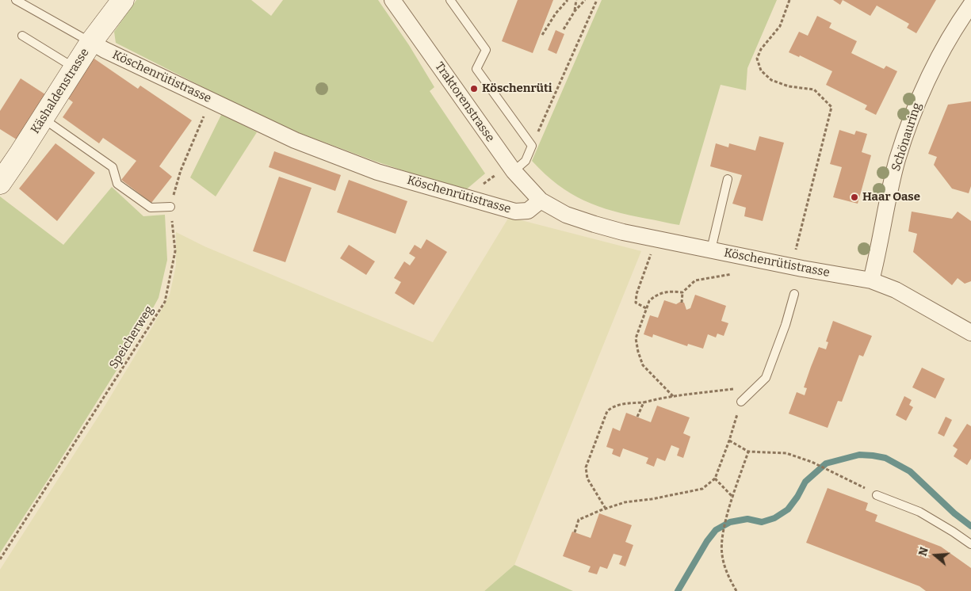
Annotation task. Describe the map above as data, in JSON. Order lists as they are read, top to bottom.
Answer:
{
  "streets": {
    "street": [
      "Köschenrütistrasse",
      "Käshaldenstrasse",
      "Traktorenstrasse",
      "Schönauring"
    ],
    "path": ["Speicherweg"]
  },
  "crossings": [
    ["Köschenrütistrasse", "Käshaldenstrasse"],
    ["Köschenrütistrasse", "Traktorenstrasse"],
    ["Köschenrütistrasse", "Schönauring"],
    ["Köschenrütistrasse", "Speicherweg"]
  ],
  "places": ["Köschenrüti", "Haar Oase"],
  "north": "left"
}
